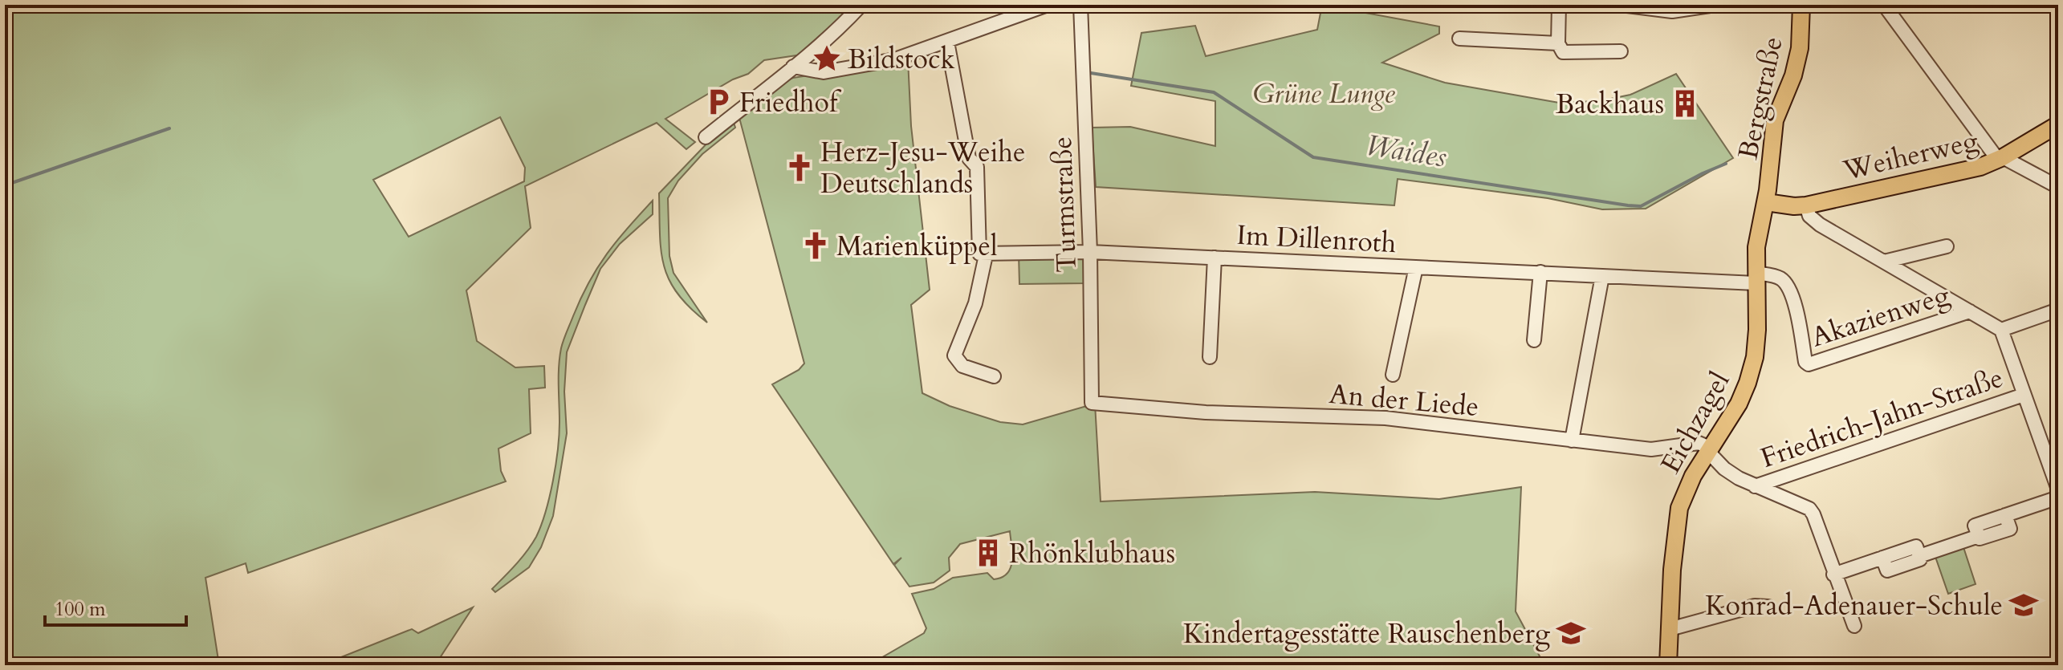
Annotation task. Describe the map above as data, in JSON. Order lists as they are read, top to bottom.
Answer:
{
  "streets": {
    "main road": ["Bergstraße", "Weiherweg", "Eichzagel"],
    "street": [
      "Turmstraße",
      "Im Dillenroth",
      "Akazienweg",
      "An der Liede",
      "Friedrich-Jahn-Straße"
    ]
  },
  "crossings": [
    ["Bergstraße", "Weiherweg"],
    ["Bergstraße", "Eichzagel"],
    ["Weiherweg", "Eichzagel"],
    ["Turmstraße", "Im Dillenroth"],
    ["Turmstraße", "An der Liede"],
    ["Im Dillenroth", "Akazienweg"],
    ["Im Dillenroth", "Eichzagel"],
    ["Akazienweg", "Eichzagel"],
    ["An der Liede", "Friedrich-Jahn-Straße"],
    ["An der Liede", "Eichzagel"],
    ["Friedrich-Jahn-Straße", "Eichzagel"]
  ],
  "water": ["Waides"],
  "parks": ["Grüne Lunge"],
  "places": {
    "place": ["Bildstock"],
    "parking": ["Friedhof"],
    "building": ["Backhaus", "Rhönklubhaus"],
    "church": ["Herz-Jesu-Weihe Deutschlands", "Marienküppel"],
    "school or university": ["Konrad-Adenauer-Schule", "Kindertagesstätte Rauschenberg"]
  },
  "scale_bar": "100 m"
}
